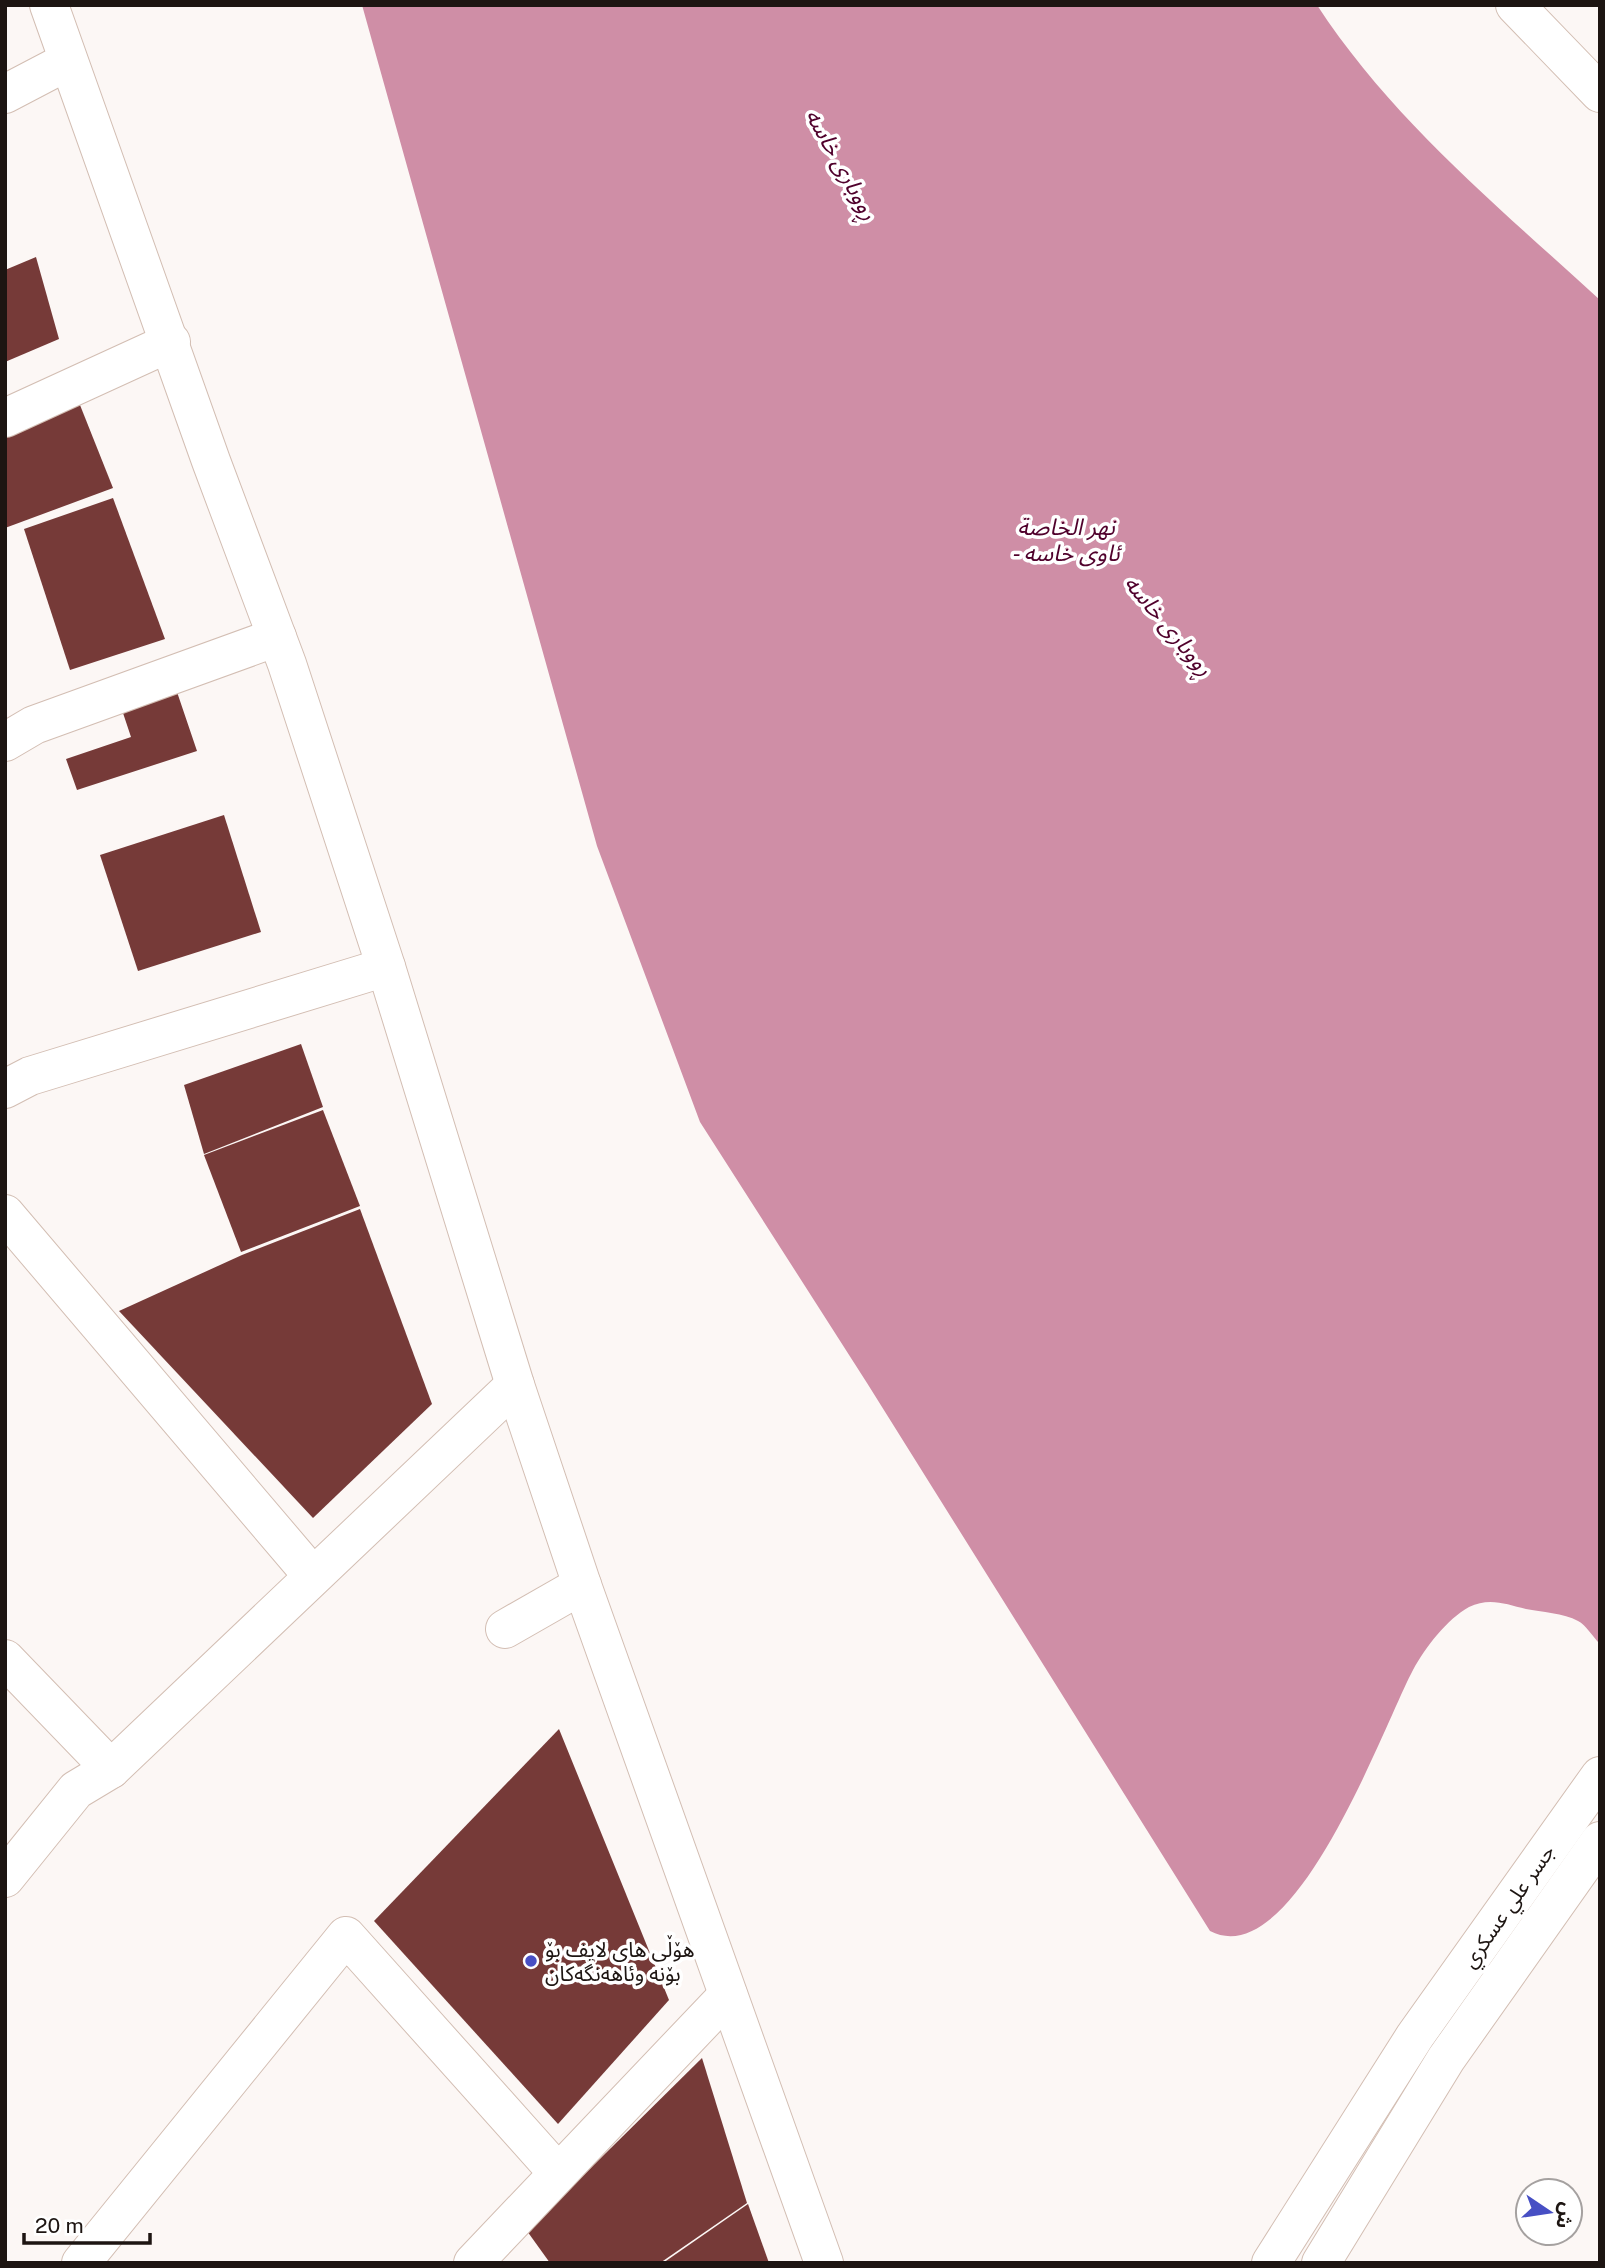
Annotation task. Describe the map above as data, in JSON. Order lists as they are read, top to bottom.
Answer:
{
  "streets": {
    "street": ["جسر علي عسكري"]
  },
  "water": ["ڕووباری خاسە", "نهر الخاصة - ئاوی خاسە"],
  "places": ["هۆڵی های لایف بۆ بۆنە وئاهەنگەکان"],
  "scale_bar": "20 m",
  "north": "right"
}
